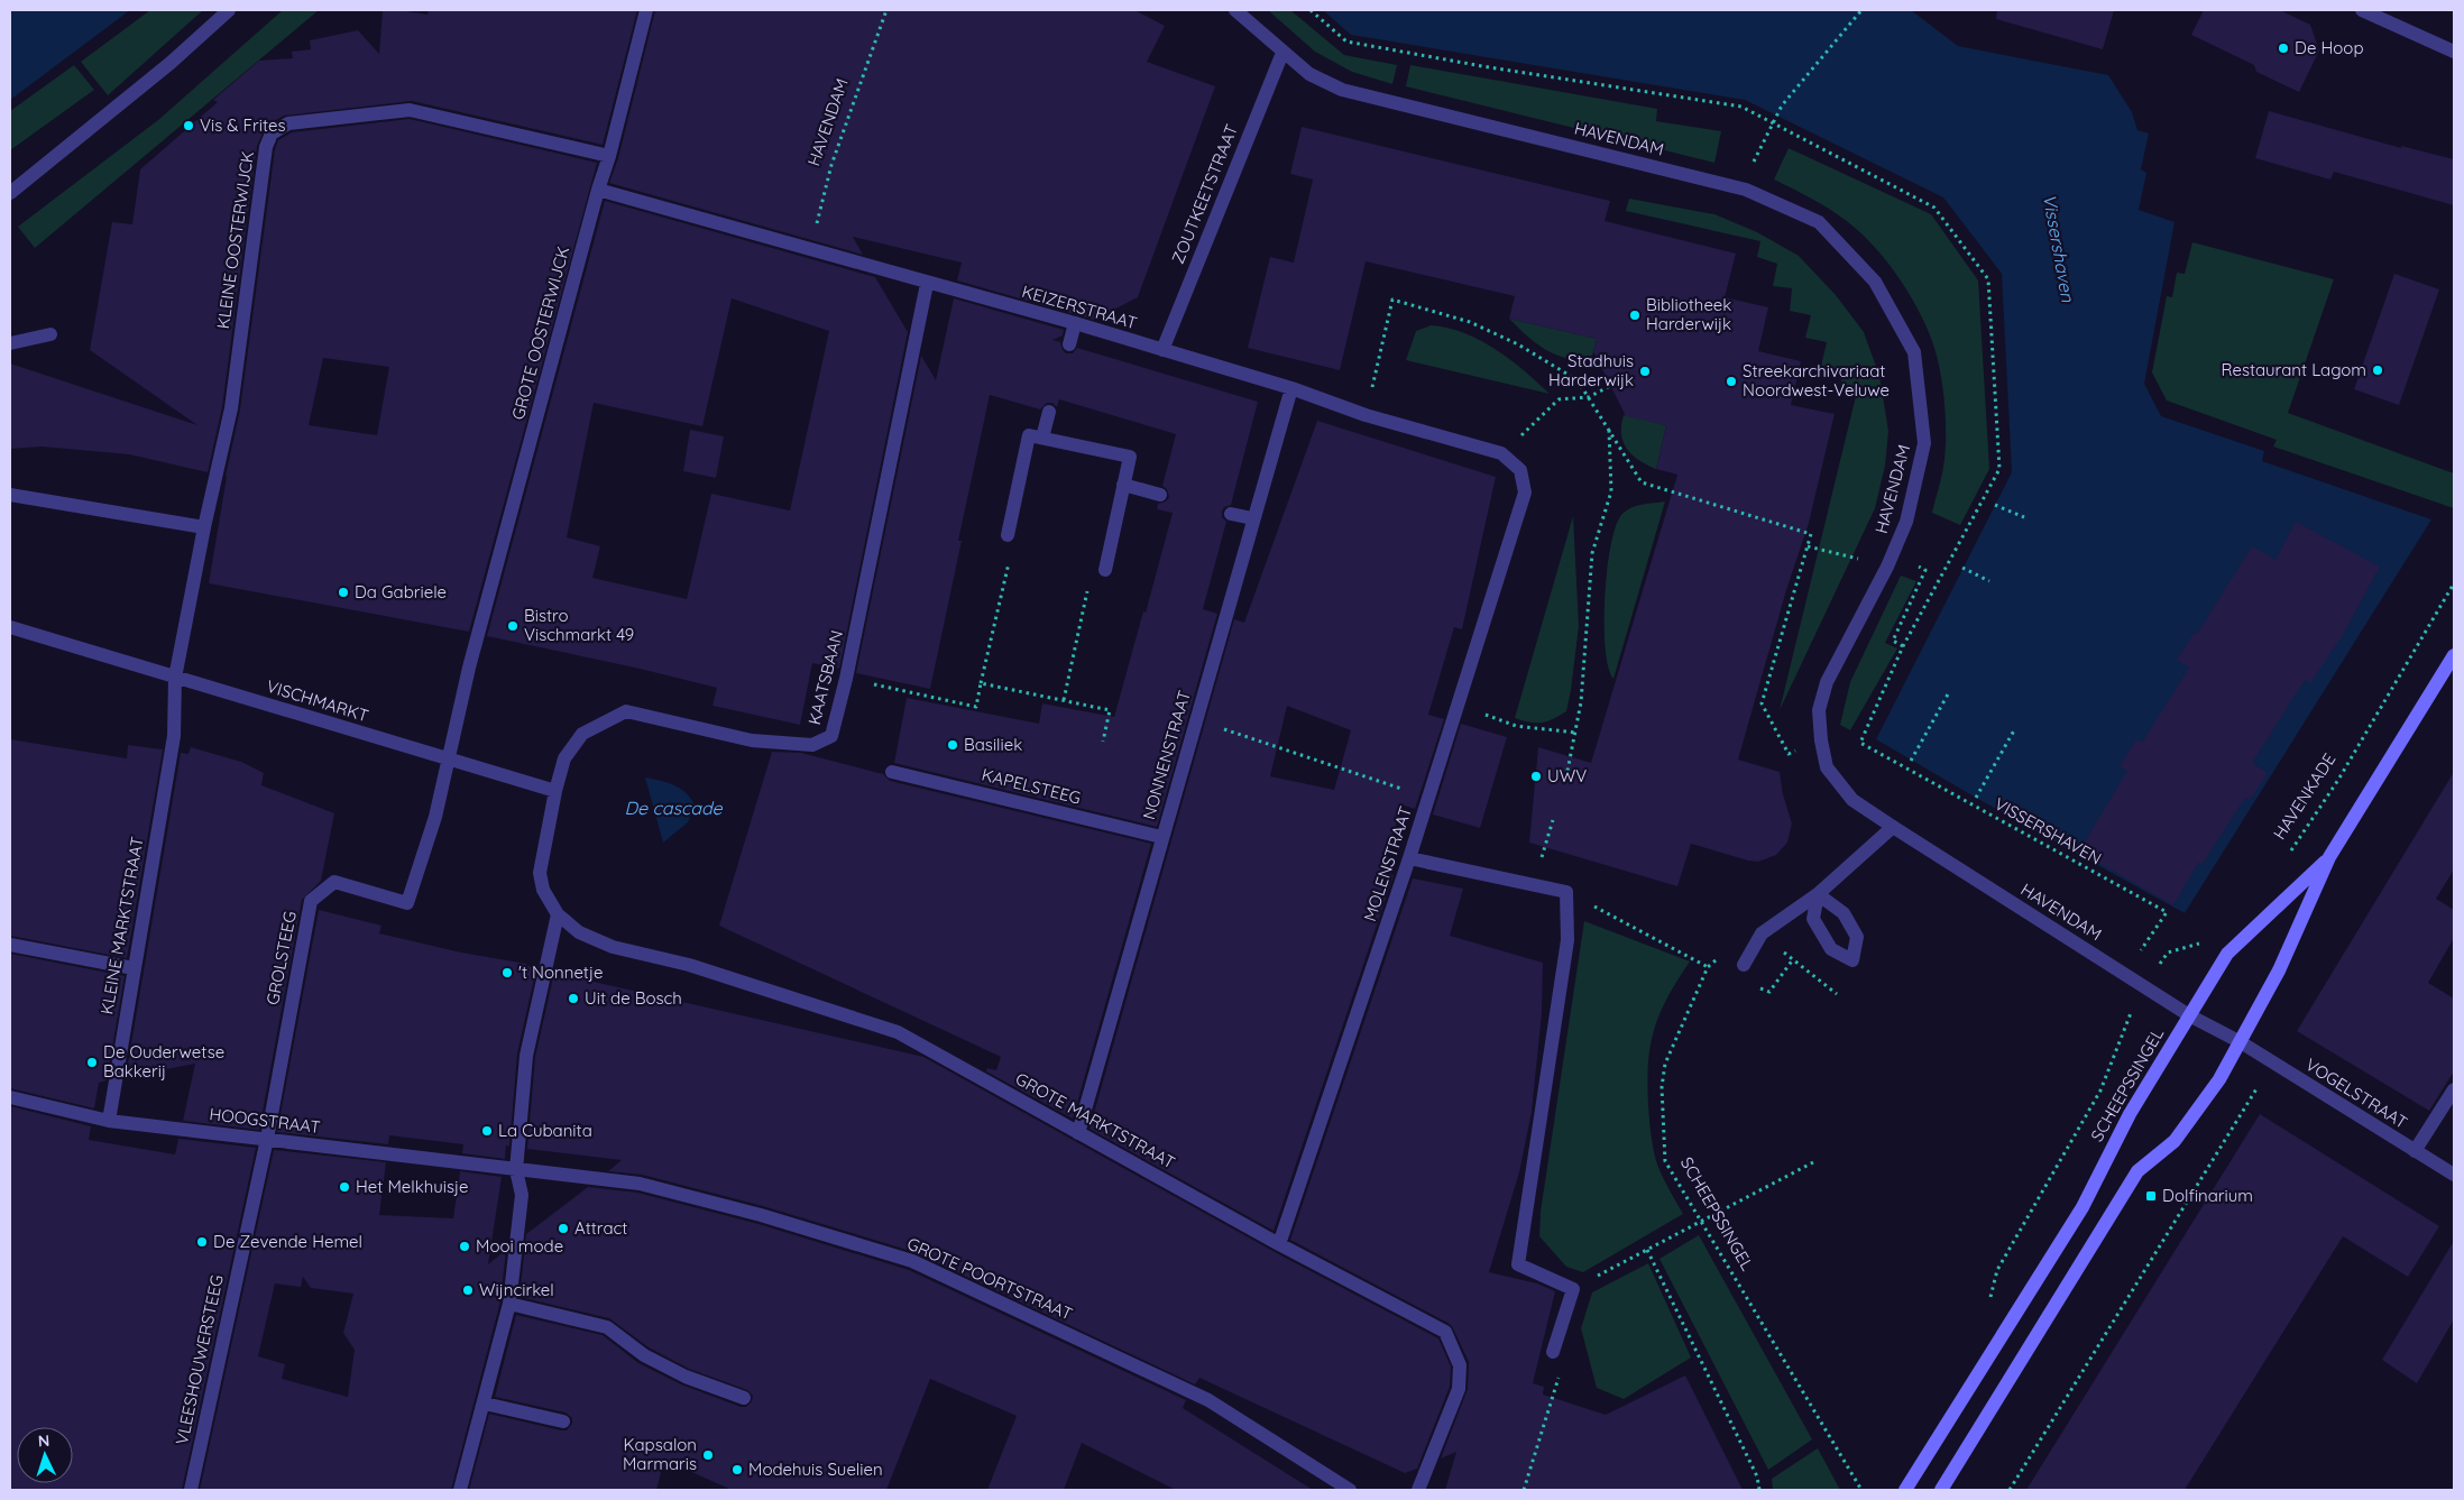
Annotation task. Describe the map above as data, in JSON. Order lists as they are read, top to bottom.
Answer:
{
  "streets": {
    "street": [
      "HAVENDAM",
      "ZOUTKEETSTRAAT",
      "KLEINE OOSTERWIJCK",
      "KEIZERSTRAAT",
      "GROTE OOSTERWIJCK",
      "KAATSBAAN",
      "VISCHMARKT",
      "NONNENSTRAAT",
      "KAPELSTEEG",
      "MOLENSTRAAT",
      "KLEINE MARKTSTRAAT",
      "GROLSTEEG",
      "SCHEEPSSINGEL",
      "VOGELSTRAAT",
      "HOOGSTRAAT",
      "GROTE MARKTSTRAAT",
      "GROTE POORTSTRAAT",
      "VLEESHOUWERSTEEG"
    ],
    "path": ["HAVENKADE", "VISSERSHAVEN"]
  },
  "crossings": [
    ["HAVENDAM", "ZOUTKEETSTRAAT"],
    ["HAVENDAM", "KEIZERSTRAAT"],
    ["HAVENDAM", "VISSERSHAVEN"],
    ["HAVENDAM", "SCHEEPSSINGEL"],
    ["HAVENDAM", "VOGELSTRAAT"],
    ["ZOUTKEETSTRAAT", "KEIZERSTRAAT"],
    ["KLEINE OOSTERWIJCK", "GROTE OOSTERWIJCK"],
    ["KEIZERSTRAAT", "GROTE OOSTERWIJCK"],
    ["KEIZERSTRAAT", "KAATSBAAN"],
    ["KEIZERSTRAAT", "NONNENSTRAAT"],
    ["KEIZERSTRAAT", "MOLENSTRAAT"],
    ["GROTE OOSTERWIJCK", "VISCHMARKT"],
    ["GROTE OOSTERWIJCK", "GROLSTEEG"],
    ["KAATSBAAN", "VISCHMARKT"],
    ["KAATSBAAN", "GROTE MARKTSTRAAT"],
    ["VISCHMARKT", "KLEINE MARKTSTRAAT"],
    ["VISCHMARKT", "GROLSTEEG"],
    ["NONNENSTRAAT", "KAPELSTEEG"],
    ["NONNENSTRAAT", "GROTE MARKTSTRAAT"],
    ["MOLENSTRAAT", "GROTE MARKTSTRAAT"],
    ["KLEINE MARKTSTRAAT", "HOOGSTRAAT"],
    ["GROLSTEEG", "HOOGSTRAAT"],
    ["GROLSTEEG", "VLEESHOUWERSTEEG"],
    ["HOOGSTRAAT", "GROTE POORTSTRAAT"],
    ["HOOGSTRAAT", "VLEESHOUWERSTEEG"]
  ],
  "water": ["Vissershaven", "De cascade"],
  "places": {
    "other": [
      "De Hoop",
      "Vis & Frites",
      "Bibliotheek Harderwijk",
      "Restaurant Lagom",
      "Stadhuis Harderwijk",
      "Streekarchivariaat Noordwest-Veluwe",
      "Da Gabriele",
      "Bistro Vischmarkt 49",
      "Basiliek",
      "UWV",
      "'t Nonnetje",
      "Uit de Bosch",
      "De Ouderwetse Bakkerij",
      "La Cubanita",
      "Het Melkhuisje",
      "Attract",
      "De Zevende Hemel",
      "Mooi mode",
      "Wijncirkel",
      "Kapsalon Marmaris",
      "Modehuis Suelien"
    ],
    "transit": ["Dolfinarium"]
  },
  "north": "top"
}
